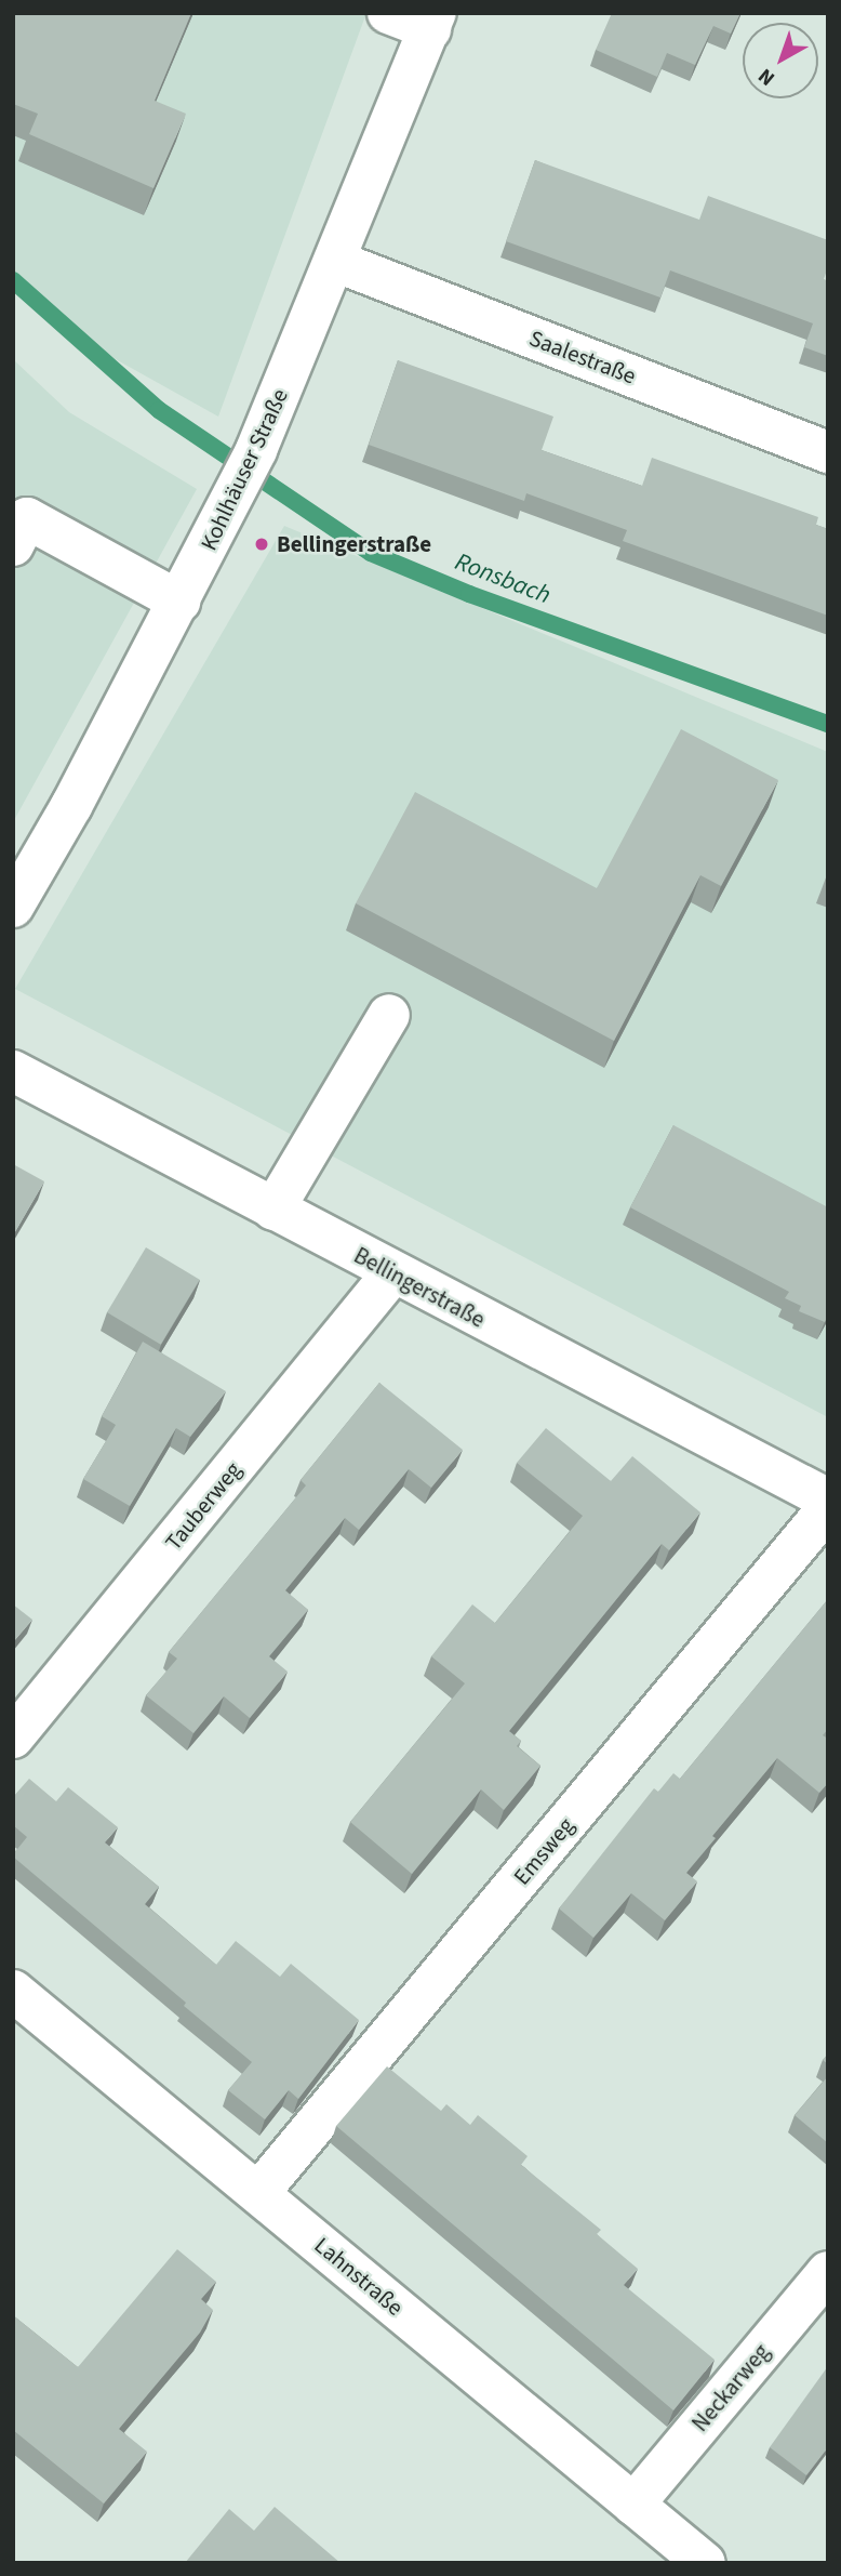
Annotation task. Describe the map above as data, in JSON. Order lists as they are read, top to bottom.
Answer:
{
  "streets": {
    "street": [
      "Saalestraße",
      "Kohlhäuser Straße",
      "Bellingerstraße",
      "Tauberweg",
      "Emsweg",
      "Lahnstraße",
      "Neckarweg"
    ]
  },
  "crossings": [
    ["Saalestraße", "Kohlhäuser Straße"],
    ["Bellingerstraße", "Tauberweg"],
    ["Emsweg", "Lahnstraße"],
    ["Lahnstraße", "Neckarweg"]
  ],
  "water": ["Ronsbach"],
  "places": ["Bellingerstraße"],
  "north": "bottom left"
}
